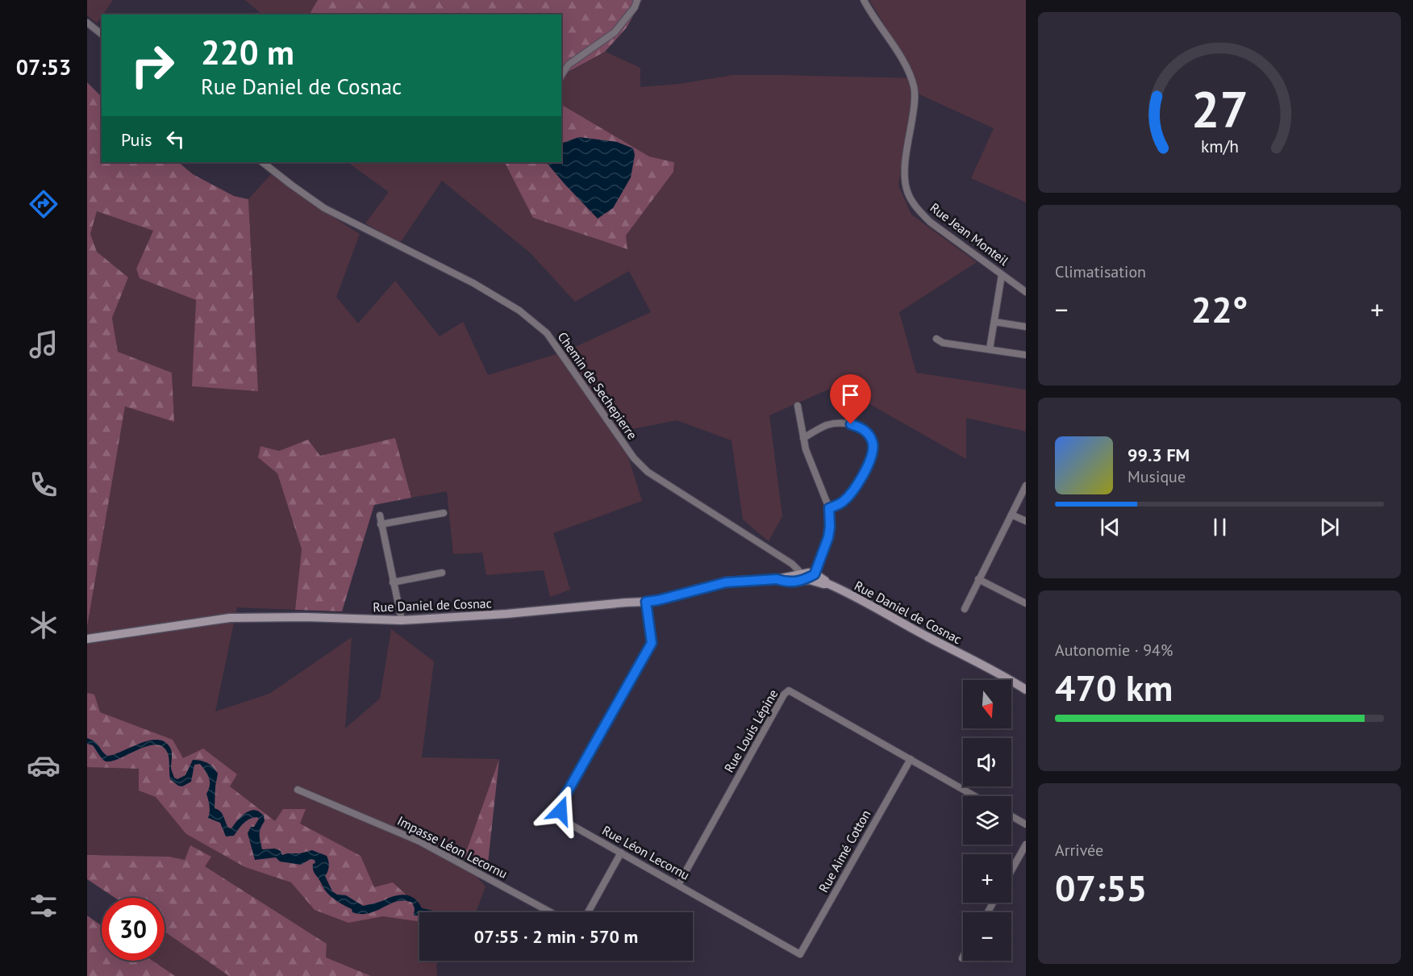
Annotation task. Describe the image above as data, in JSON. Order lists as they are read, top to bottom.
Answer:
{
  "streets": {
    "street": [
      "Rue Jean Monteil",
      "Chemin de Sechepierre",
      "Rue Daniel de Cosnac",
      "Rue Louis Lépine",
      "Impasse Léon Lecornu",
      "Rue Aimé Cotton",
      "Rue Léon Lecornu"
    ]
  },
  "crossings": [
    ["Chemin de Sechepierre", "Rue Daniel de Cosnac"],
    ["Rue Daniel de Cosnac", "Rue Léon Lecornu"],
    ["Rue Louis Lépine", "Rue Aimé Cotton"],
    ["Rue Louis Lépine", "Rue Léon Lecornu"],
    ["Rue Aimé Cotton", "Rue Léon Lecornu"]
  ],
  "north": "bottom",
  "page": {
    "tabs": "07:53",
    "turn": ["220 m", "Rue Daniel de Cosnac"],
    "then": "Puis",
    "tile": [
      "Climatisation",
      ["Autonomie · 94%", "470 km"],
      ["Arrivée", "07:55"]
    ],
    "heat": ["−", "22°", "+"],
    "song": ["99.3 FM", "Musique"],
    "map_buttons": ["+", "−"],
    "limit": "30",
    "trip": "07:55 · 2 min · 570 m",
    "gauge": ["27", "km/h"]
  }
}
